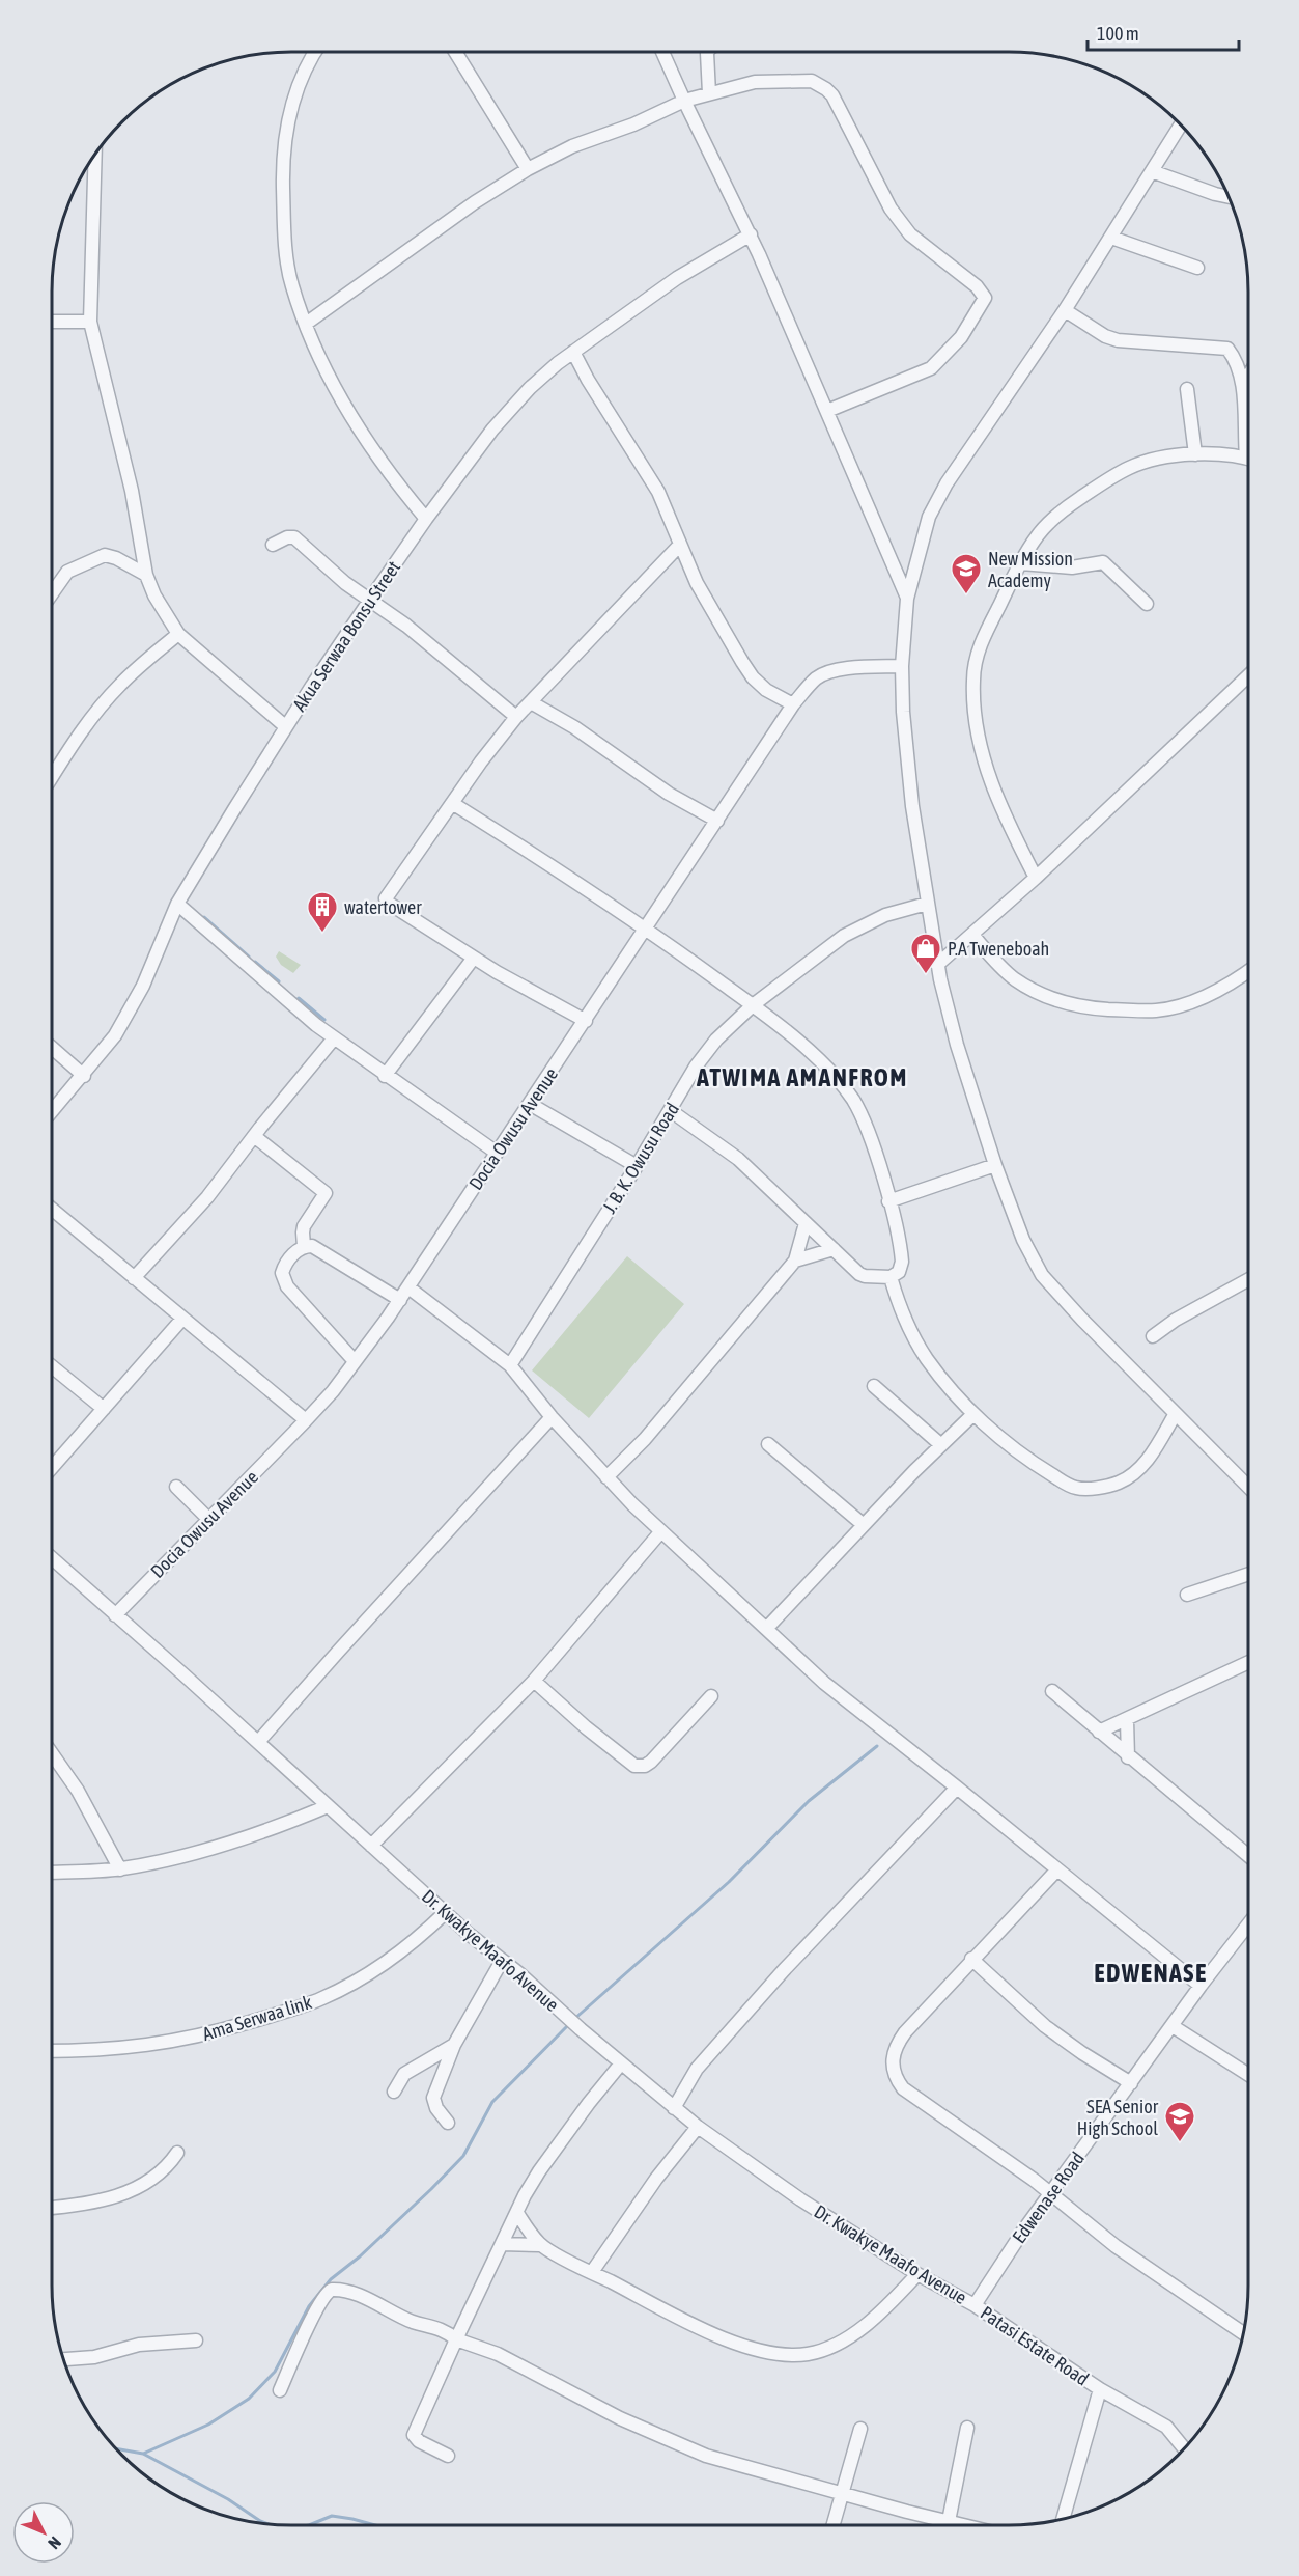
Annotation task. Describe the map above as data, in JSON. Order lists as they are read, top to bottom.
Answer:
{
  "streets": {
    "street": [
      "Akua Serwaa Bonsu Street",
      "Docia Owusu Avenue",
      "J. B. K. Owusu Road",
      "Dr. Kwakye Maafo Avenue",
      "Ama Serwaa link",
      "Edwenase Road",
      "Patasi Estate Road"
    ]
  },
  "crossings": [
    ["Docia Owusu Avenue", "Dr. Kwakye Maafo Avenue"],
    ["Dr. Kwakye Maafo Avenue", "Ama Serwaa link"],
    ["Dr. Kwakye Maafo Avenue", "Edwenase Road"],
    ["Dr. Kwakye Maafo Avenue", "Patasi Estate Road"],
    ["Edwenase Road", "Patasi Estate Road"]
  ],
  "districts": ["ATWIMA AMANFROM", "EDWENASE"],
  "places": {
    "school or university": ["New Mission Academy", "SEA Senior High School"],
    "building": ["watertower"],
    "shop": ["P.A Tweneboah"]
  },
  "scale_bar": "100 m",
  "north": "bottom right"
}
